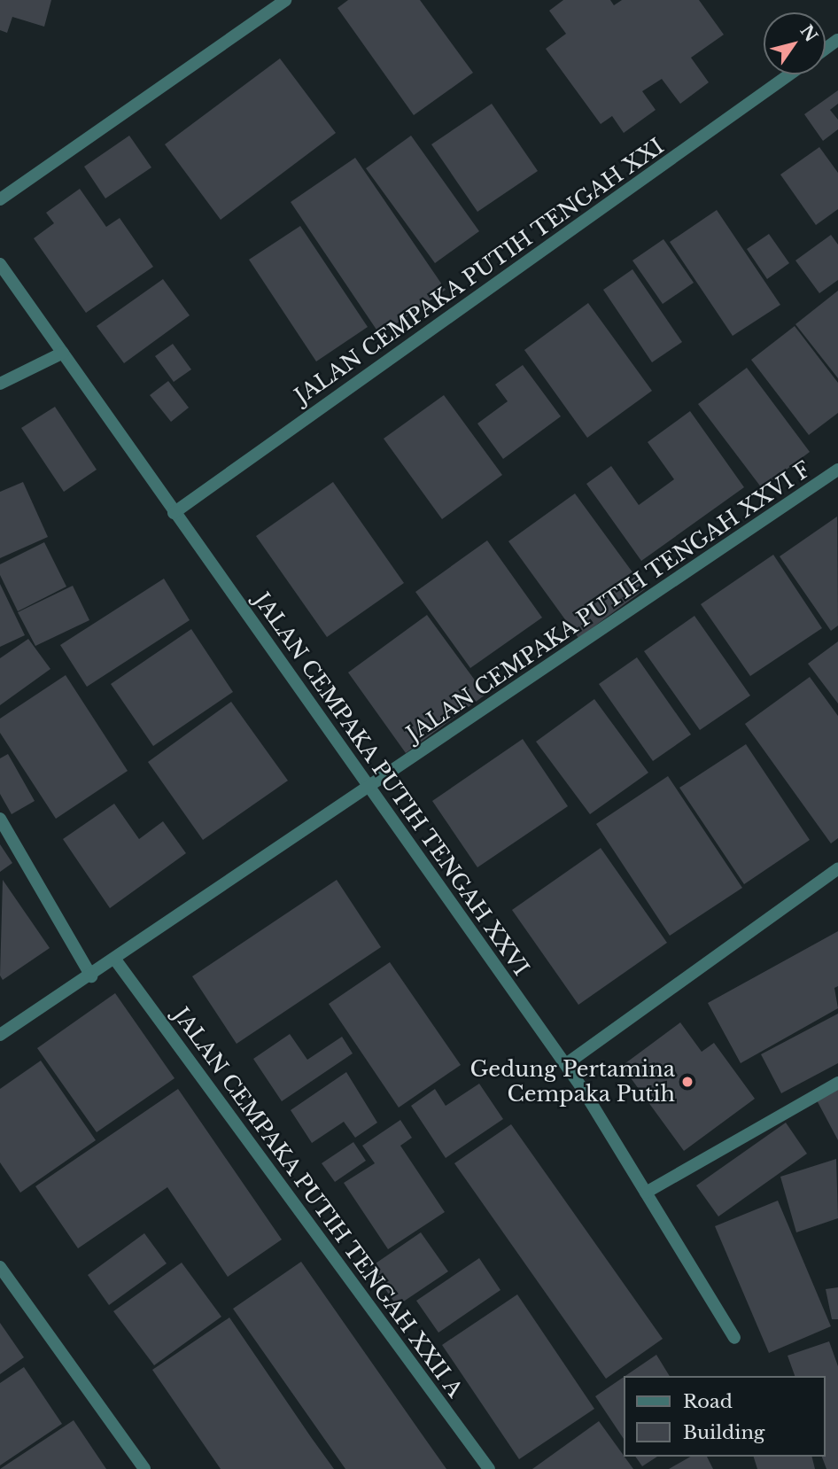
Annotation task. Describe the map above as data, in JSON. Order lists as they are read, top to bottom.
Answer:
{
  "streets": {
    "street": [
      "JALAN CEMPAKA PUTIH TENGAH XXI",
      "JALAN CEMPAKA PUTIH TENGAH XXVI F",
      "JALAN CEMPAKA PUTIH TENGAH XXVI",
      "JALAN CEMPAKA PUTIH TENGAH XXII A"
    ]
  },
  "crossings": [
    ["JALAN CEMPAKA PUTIH TENGAH XXI", "JALAN CEMPAKA PUTIH TENGAH XXVI"],
    ["JALAN CEMPAKA PUTIH TENGAH XXVI F", "JALAN CEMPAKA PUTIH TENGAH XXVI"],
    ["JALAN CEMPAKA PUTIH TENGAH XXVI F", "JALAN CEMPAKA PUTIH TENGAH XXII A"]
  ],
  "places": ["Gedung Pertamina Cempaka Putih"],
  "legend": ["Road", "Building"],
  "north": "top right"
}
